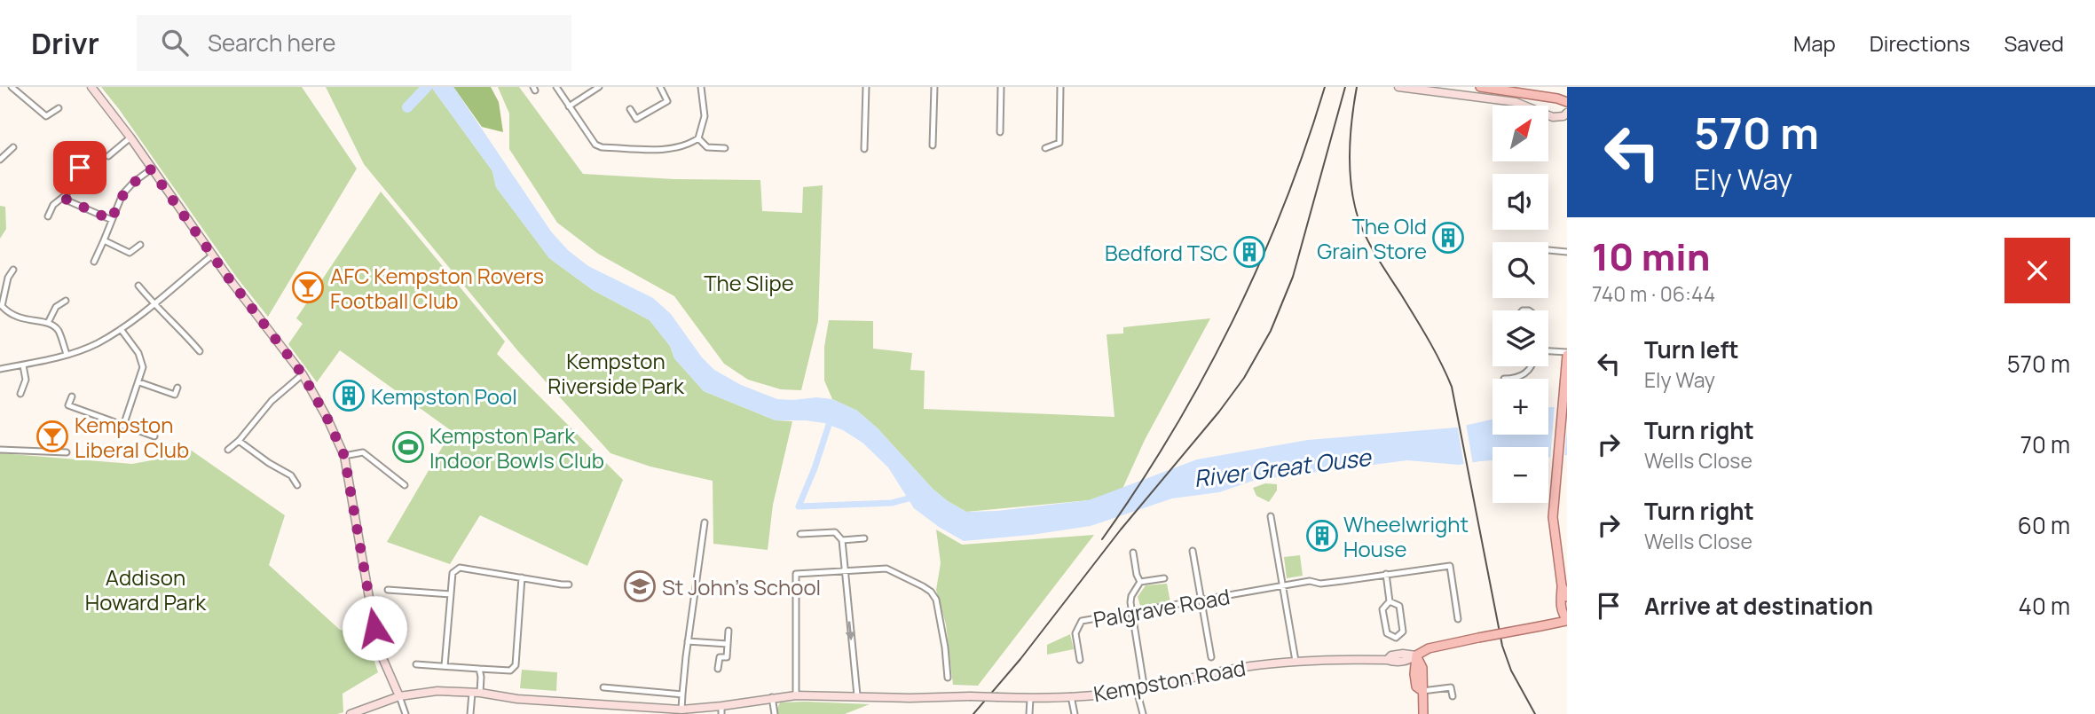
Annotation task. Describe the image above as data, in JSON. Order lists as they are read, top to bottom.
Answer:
{
  "streets": {
    "main road": ["Kempston Road"],
    "street": ["Palgrave Road"]
  },
  "water": ["River Great Ouse"],
  "parks": ["The Slipe", "Kempston Riverside Park", "Addison Howard Park"],
  "places": {
    "building": [
      "The Old Grain Store",
      "Bedford TSC",
      "Kempston Pool",
      "Wheelwright House"
    ],
    "bar": ["AFC Kempston Rovers Football Club", "Kempston Liberal Club"],
    "sports": ["Kempston Park Indoor Bowls Club"],
    "school or university": ["St John's School"]
  },
  "north": "top right",
  "page": {
    "header": "Drivr",
    "search": "Search here",
    "nav": ["Map", "Directions", "Saved"],
    "turn": ["570 m", "Ely Way"],
    "map_buttons": ["+", "−"],
    "heading": ["10 min", "740 m · 06:44"],
    "list": [
      {
        "name": "Turn left",
        "note": "Ely Way",
        "value": "570 m"
      },
      {
        "name": "Turn right",
        "note": "Wells Close",
        "value": "70 m"
      },
      {
        "name": "Turn right",
        "note": "Wells Close",
        "value": "60 m"
      },
      {
        "name": "Arrive at destination",
        "value": "40 m"
      }
    ]
  }
}
